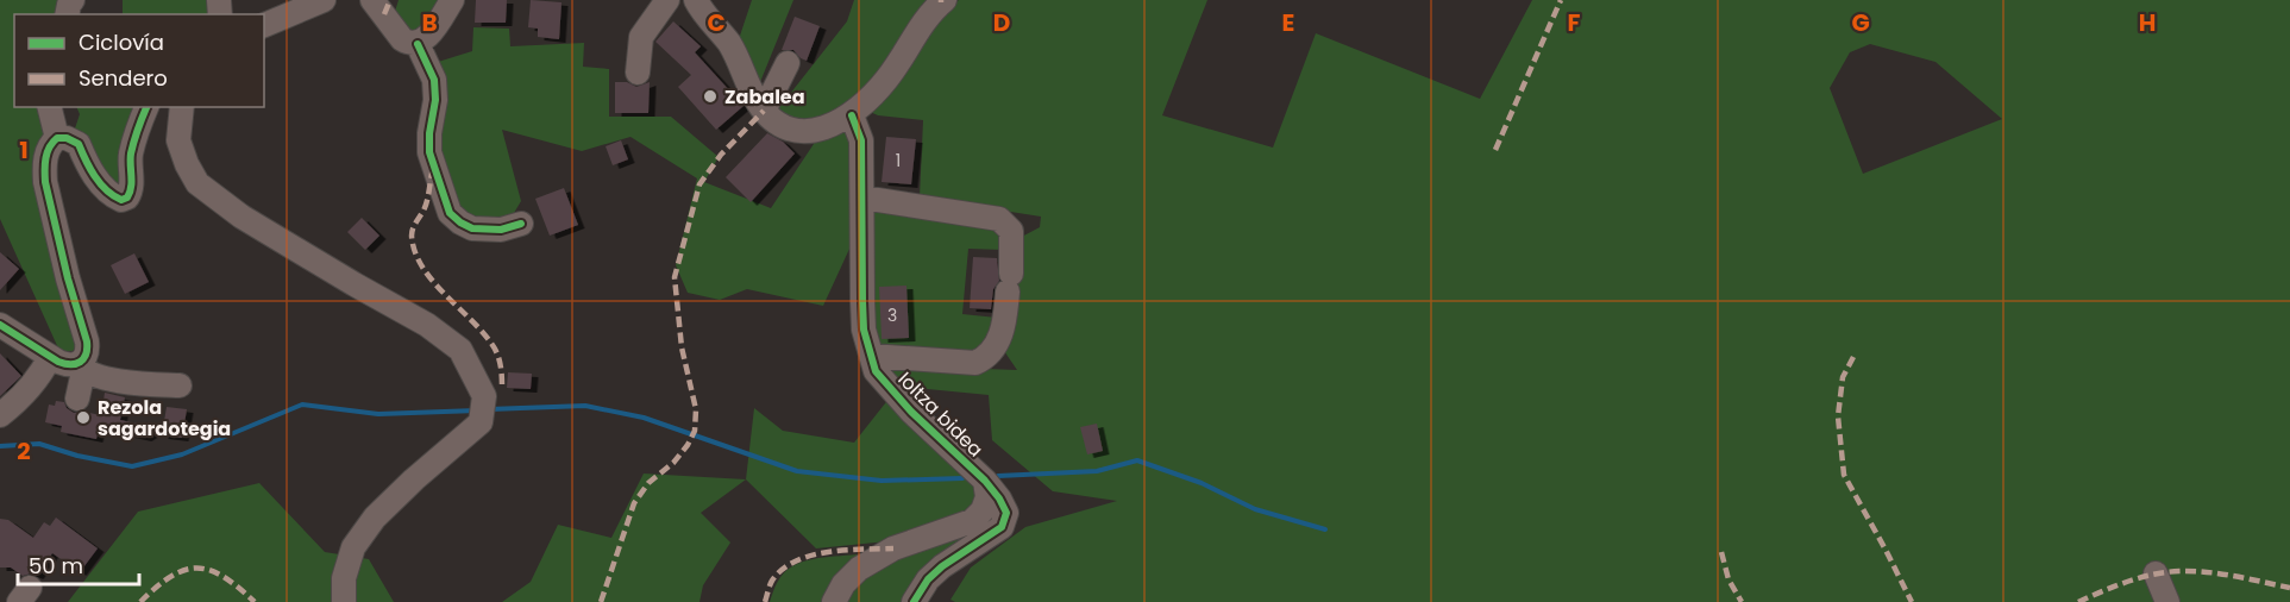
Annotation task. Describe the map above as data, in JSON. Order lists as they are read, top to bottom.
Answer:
{
  "streets": {
    "street": ["Ioltza bidea"]
  },
  "places": ["Zabalea", "Rezola sagardotegia"],
  "house_numbers": ["1", "3"],
  "legend": ["Ciclovía", "Sendero"],
  "scale_bar": "50 m",
  "grid": {
    "columns": [
      "B",
      "C",
      "D",
      "E",
      "F",
      "G",
      "H"
    ],
    "rows": ["1", "2"]
  }
}
